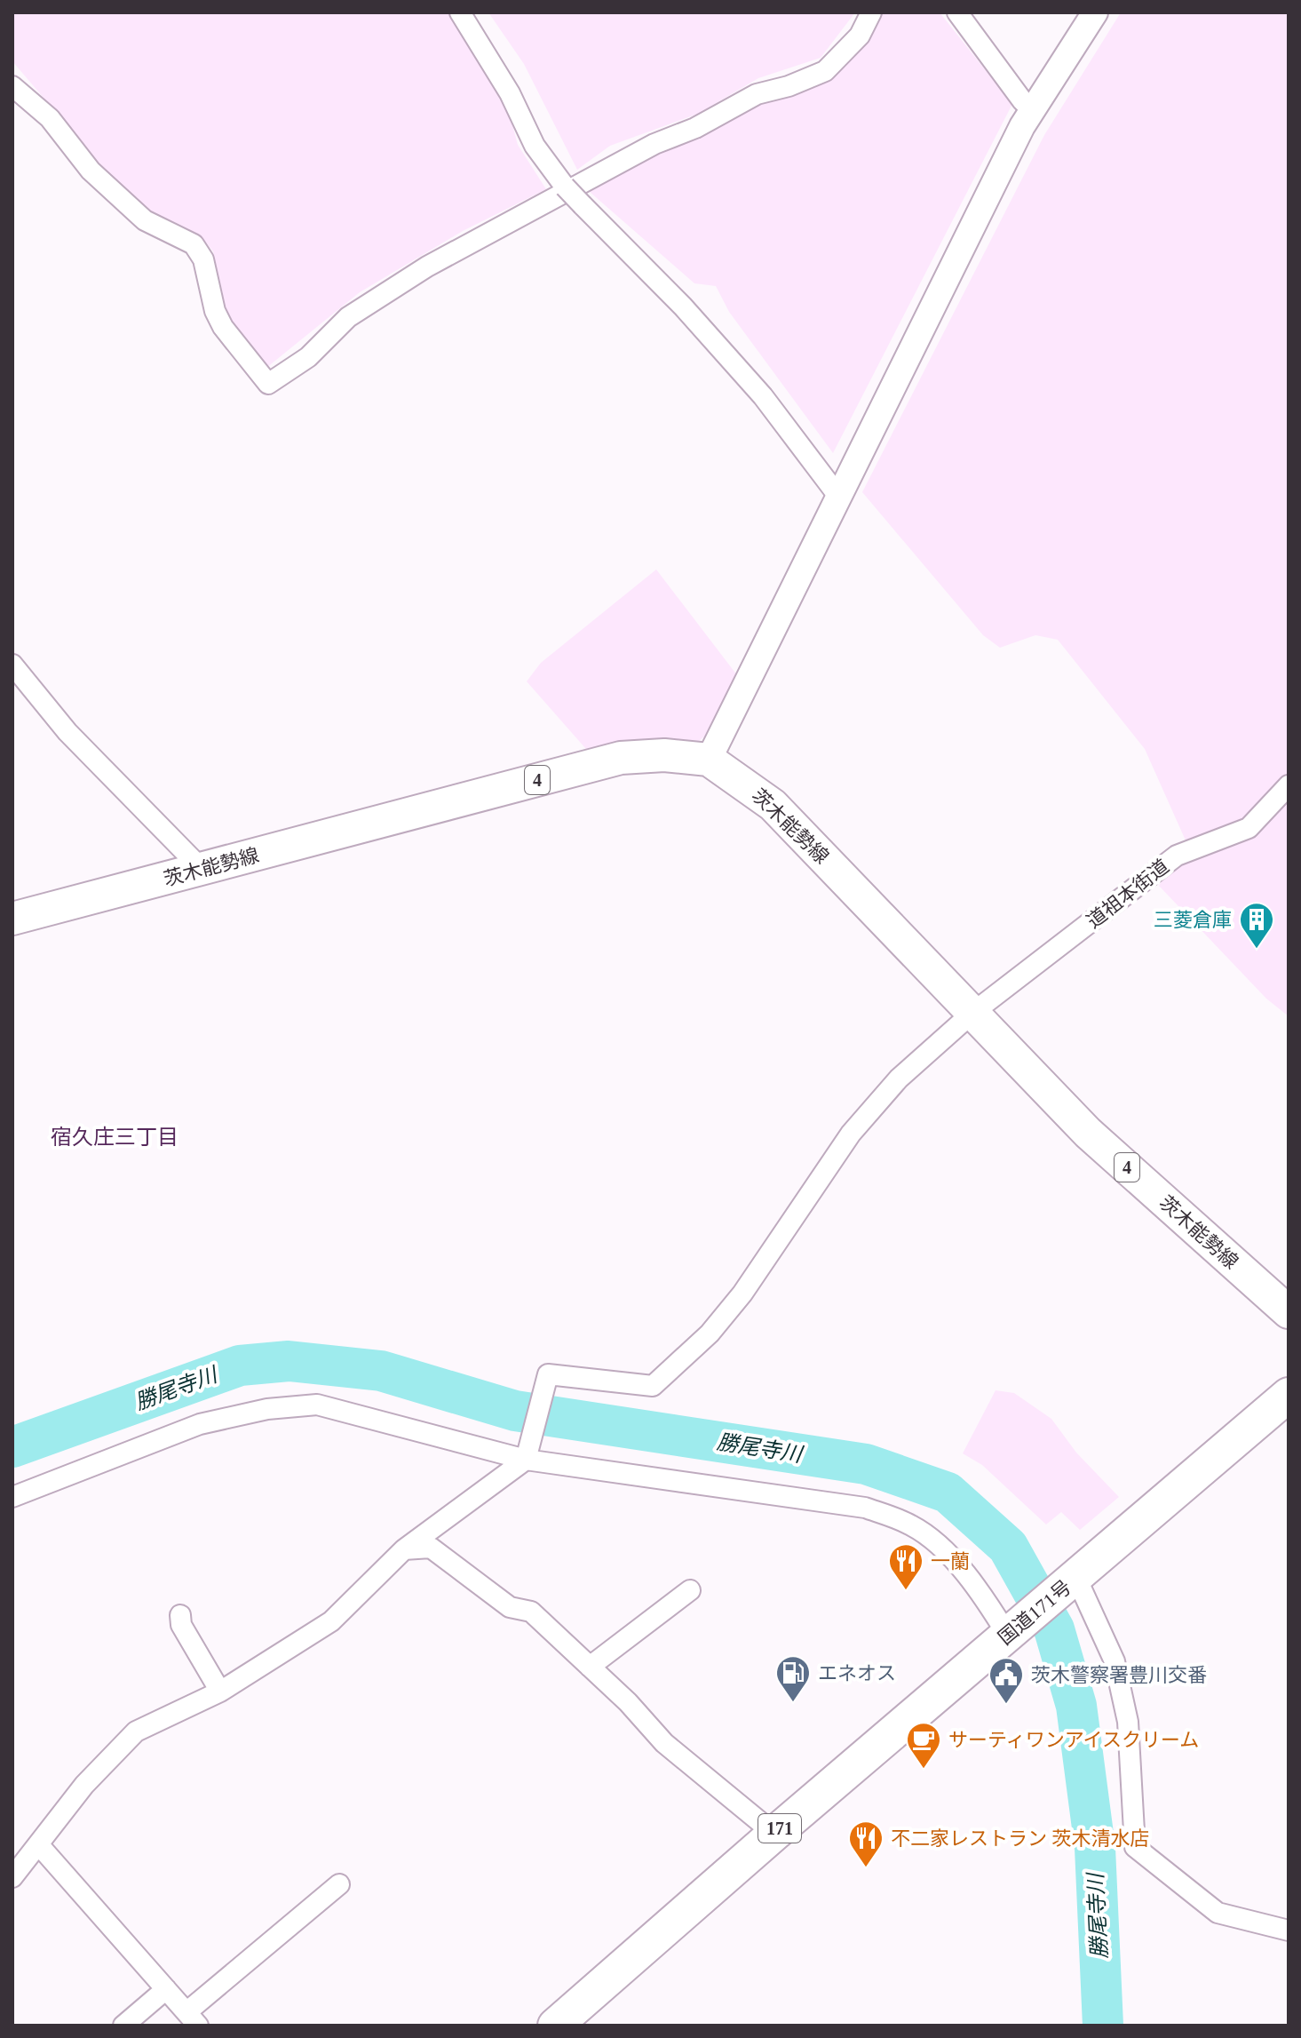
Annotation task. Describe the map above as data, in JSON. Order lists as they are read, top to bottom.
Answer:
{
  "streets": {
    "highway": ["国道171号", "171"],
    "main road": ["4", "茨木能勢線"],
    "street": ["道祖本街道"]
  },
  "crossings": [
    ["茨木能勢線", "道祖本街道"]
  ],
  "districts": ["宿久庄三丁目"],
  "water": ["勝尾寺川"],
  "places": {
    "building": ["三菱倉庫"],
    "restaurant": ["一蘭", "不二家レストラン 茨木清水店"],
    "fuel station": ["エネオス"],
    "public building": ["茨木警察署豊川交番"],
    "cafe": ["サーティワンアイスクリーム"]
  }
}
